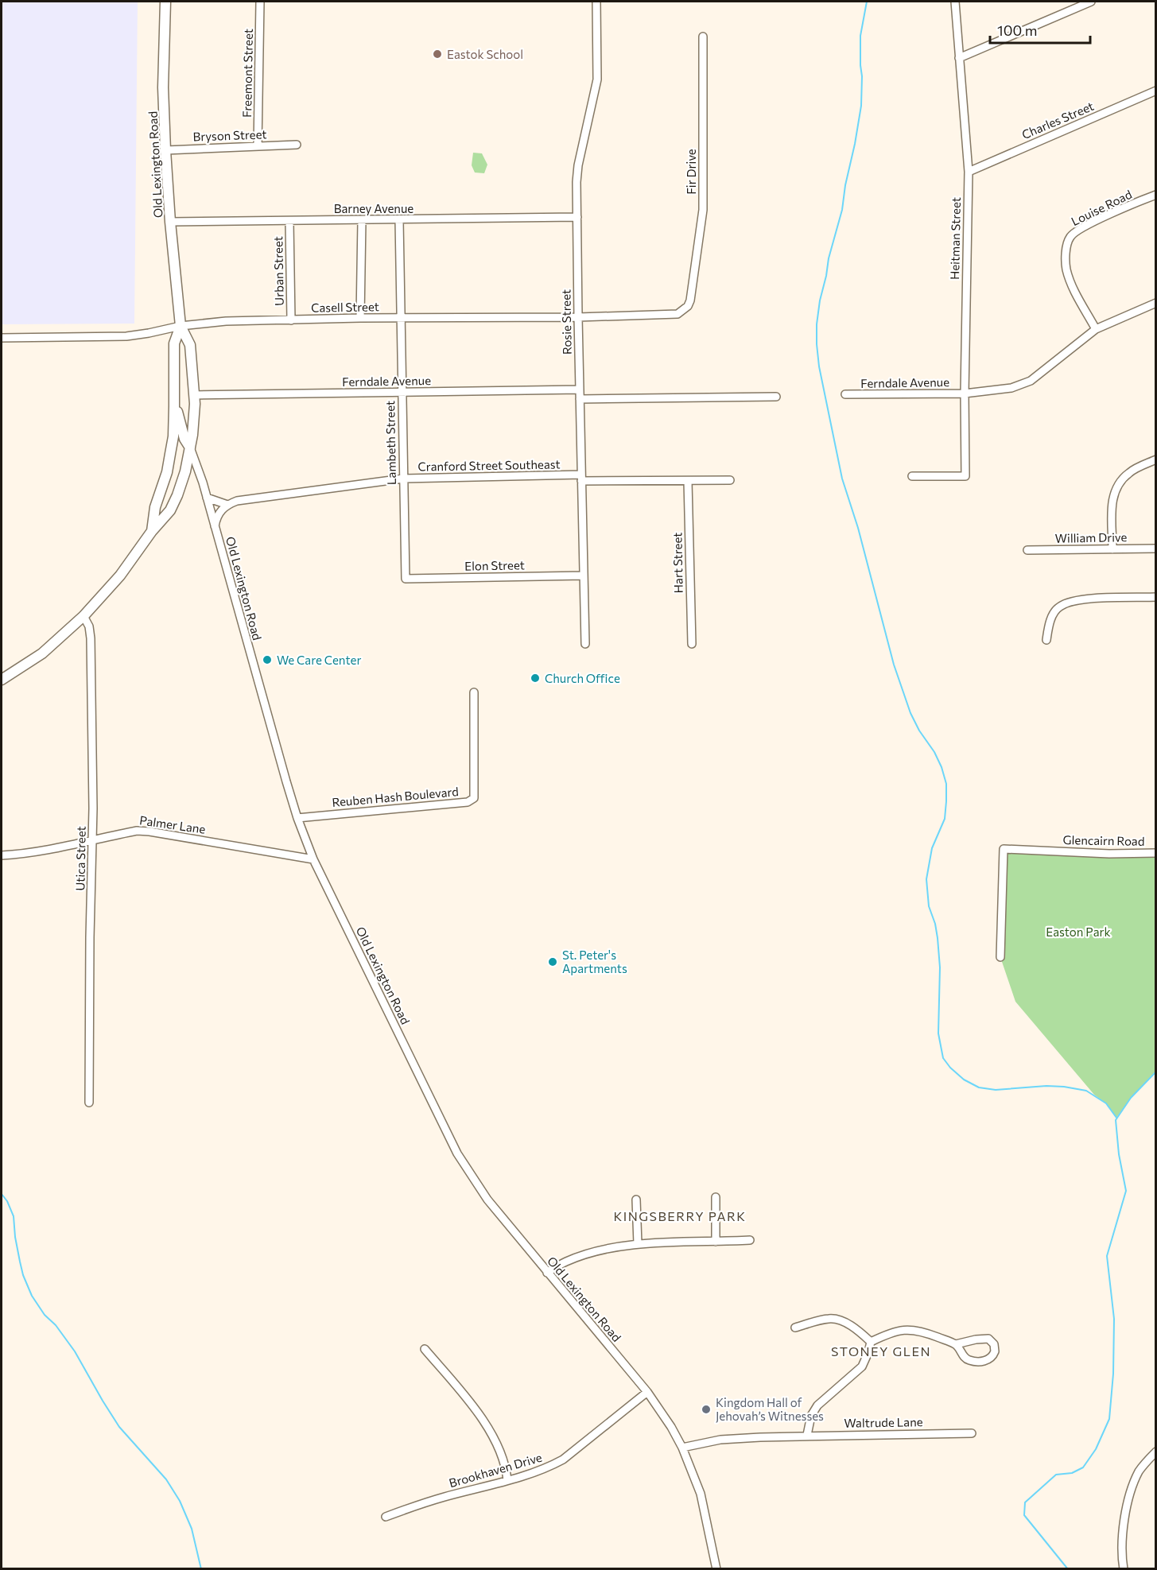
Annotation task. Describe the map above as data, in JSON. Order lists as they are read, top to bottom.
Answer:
{
  "streets": {
    "main road": ["Old Lexington Road"],
    "street": [
      "Freemont Street",
      "Charles Street",
      "Bryson Street",
      "Fir Drive",
      "Louise Road",
      "Barney Avenue",
      "Heitman Street",
      "Urban Street",
      "Casell Street",
      "Rosie Street",
      "Ferndale Avenue",
      "Lambeth Street",
      "Cranford Street Southeast",
      "William Drive",
      "Hart Street",
      "Elon Street",
      "Reuben Hash Boulevard",
      "Palmer Lane",
      "Glencairn Road",
      "Utica Street",
      "Waltrude Lane",
      "Brookhaven Drive"
    ]
  },
  "crossings": [
    ["Freemont Street", "Bryson Street"],
    ["Charles Street", "Heitman Street"],
    ["Bryson Street", "Old Lexington Road"],
    ["Old Lexington Road", "Barney Avenue"],
    ["Old Lexington Road", "Casell Street"],
    ["Old Lexington Road", "Ferndale Avenue"],
    ["Old Lexington Road", "Cranford Street Southeast"],
    ["Old Lexington Road", "Reuben Hash Boulevard"],
    ["Old Lexington Road", "Palmer Lane"],
    ["Old Lexington Road", "Waltrude Lane"],
    ["Old Lexington Road", "Brookhaven Drive"],
    ["Fir Drive", "Casell Street"],
    ["Louise Road", "Ferndale Avenue"],
    ["Barney Avenue", "Urban Street"],
    ["Barney Avenue", "Rosie Street"],
    ["Barney Avenue", "Lambeth Street"],
    ["Heitman Street", "Ferndale Avenue"],
    ["Urban Street", "Casell Street"],
    ["Casell Street", "Rosie Street"],
    ["Casell Street", "Lambeth Street"],
    ["Rosie Street", "Ferndale Avenue"],
    ["Rosie Street", "Cranford Street Southeast"],
    ["Rosie Street", "Elon Street"],
    ["Ferndale Avenue", "Lambeth Street"],
    ["Lambeth Street", "Cranford Street Southeast"],
    ["Lambeth Street", "Elon Street"],
    ["Cranford Street Southeast", "Hart Street"],
    ["Palmer Lane", "Utica Street"]
  ],
  "districts": ["KINGSBERRY PARK", "STONEY GLEN"],
  "parks": ["Easton Park"],
  "places": [
    "Eastok School",
    "We Care Center",
    "Church Office",
    "St. Peter's Apartments",
    "Kingdom Hall of Jehovah’s Witnesses"
  ],
  "scale_bar": "100 m"
}
